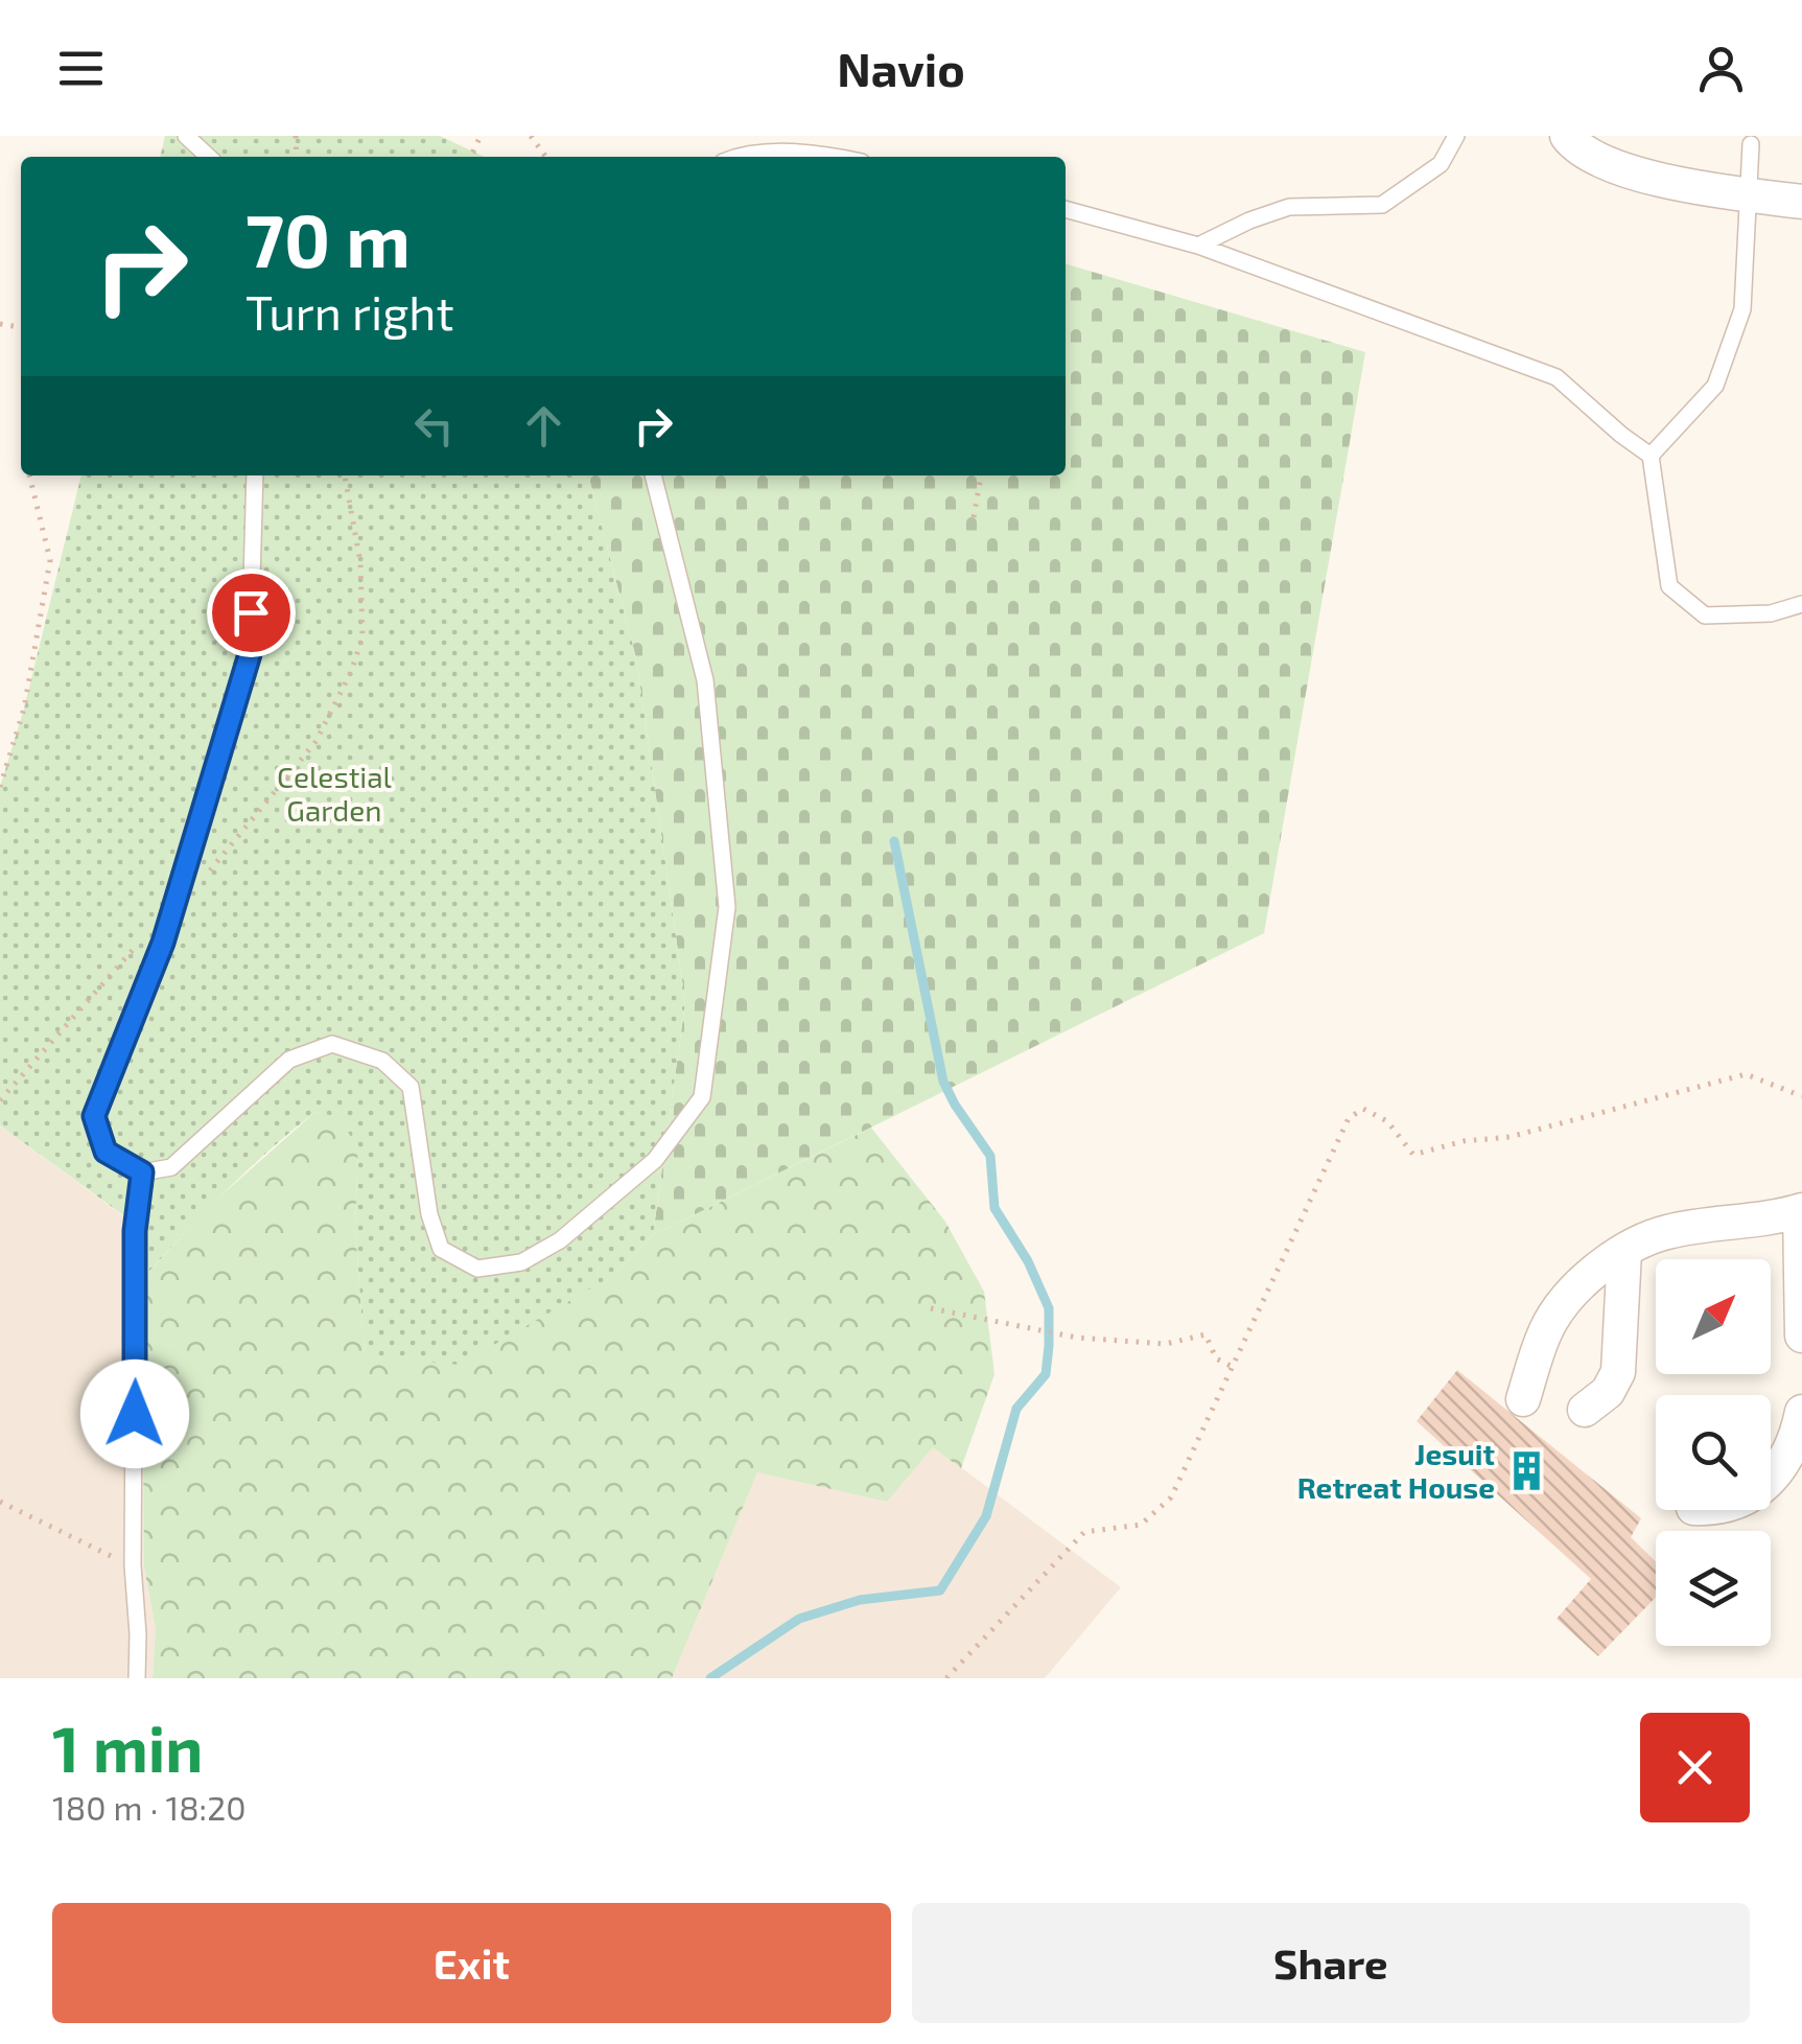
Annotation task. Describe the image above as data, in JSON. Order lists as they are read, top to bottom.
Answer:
{
  "parks": ["Celestial Garden"],
  "places": {
    "building": ["Jesuit Retreat House"]
  },
  "north": "top right",
  "page": {
    "header": "Navio",
    "turn": ["70 m", "Turn right"],
    "heading": ["1 min", "180 m · 18:20"],
    "buttons": ["Exit", "Share"]
  }
}
